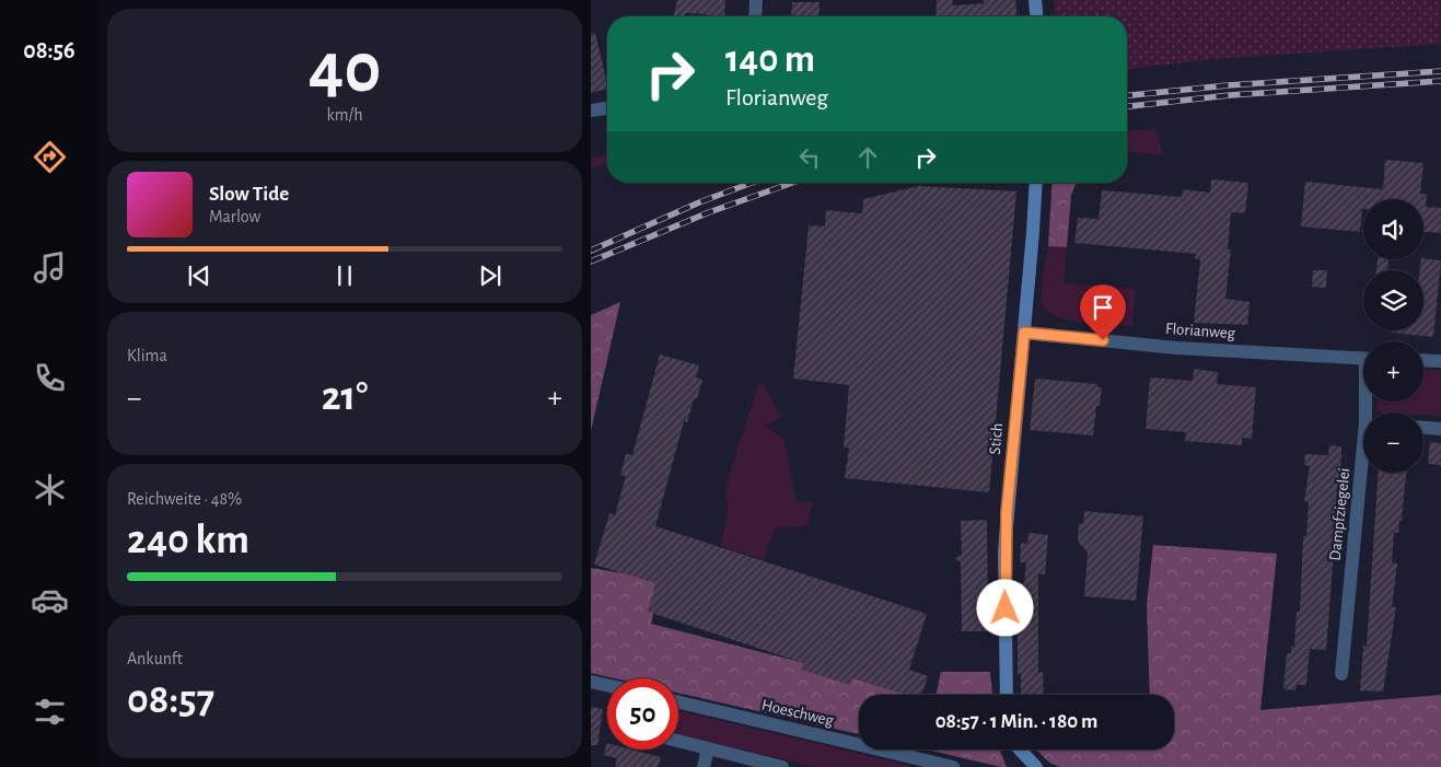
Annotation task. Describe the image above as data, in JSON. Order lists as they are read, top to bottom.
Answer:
{
  "streets": {
    "main road": ["Stich"],
    "street": ["Florianweg", "Dampfziegelei", "Hoeschweg"]
  },
  "crossings": [
    ["Florianweg", "Stich"]
  ],
  "page": {
    "tabs": "08:56",
    "tile": [
      ["40", "km/h"],
      "Klima",
      ["Reichweite · 48%", "240 km"],
      ["Ankunft", "08:57"]
    ],
    "turn": ["140 m", "Florianweg"],
    "song": ["Slow Tide", "Marlow"],
    "map_buttons": ["+", "−"],
    "heat": ["−", "21°", "+"],
    "limit": "50",
    "trip": "08:57 · 1 Min. · 180 m"
  }
}
